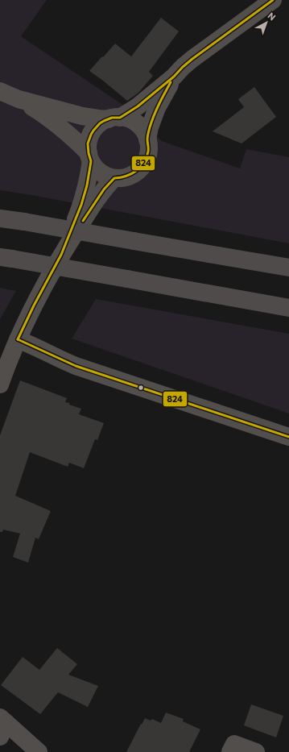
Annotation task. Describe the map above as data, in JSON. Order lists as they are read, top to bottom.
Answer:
{
  "lines": ["transit line 824"],
  "north": "top right"
}
